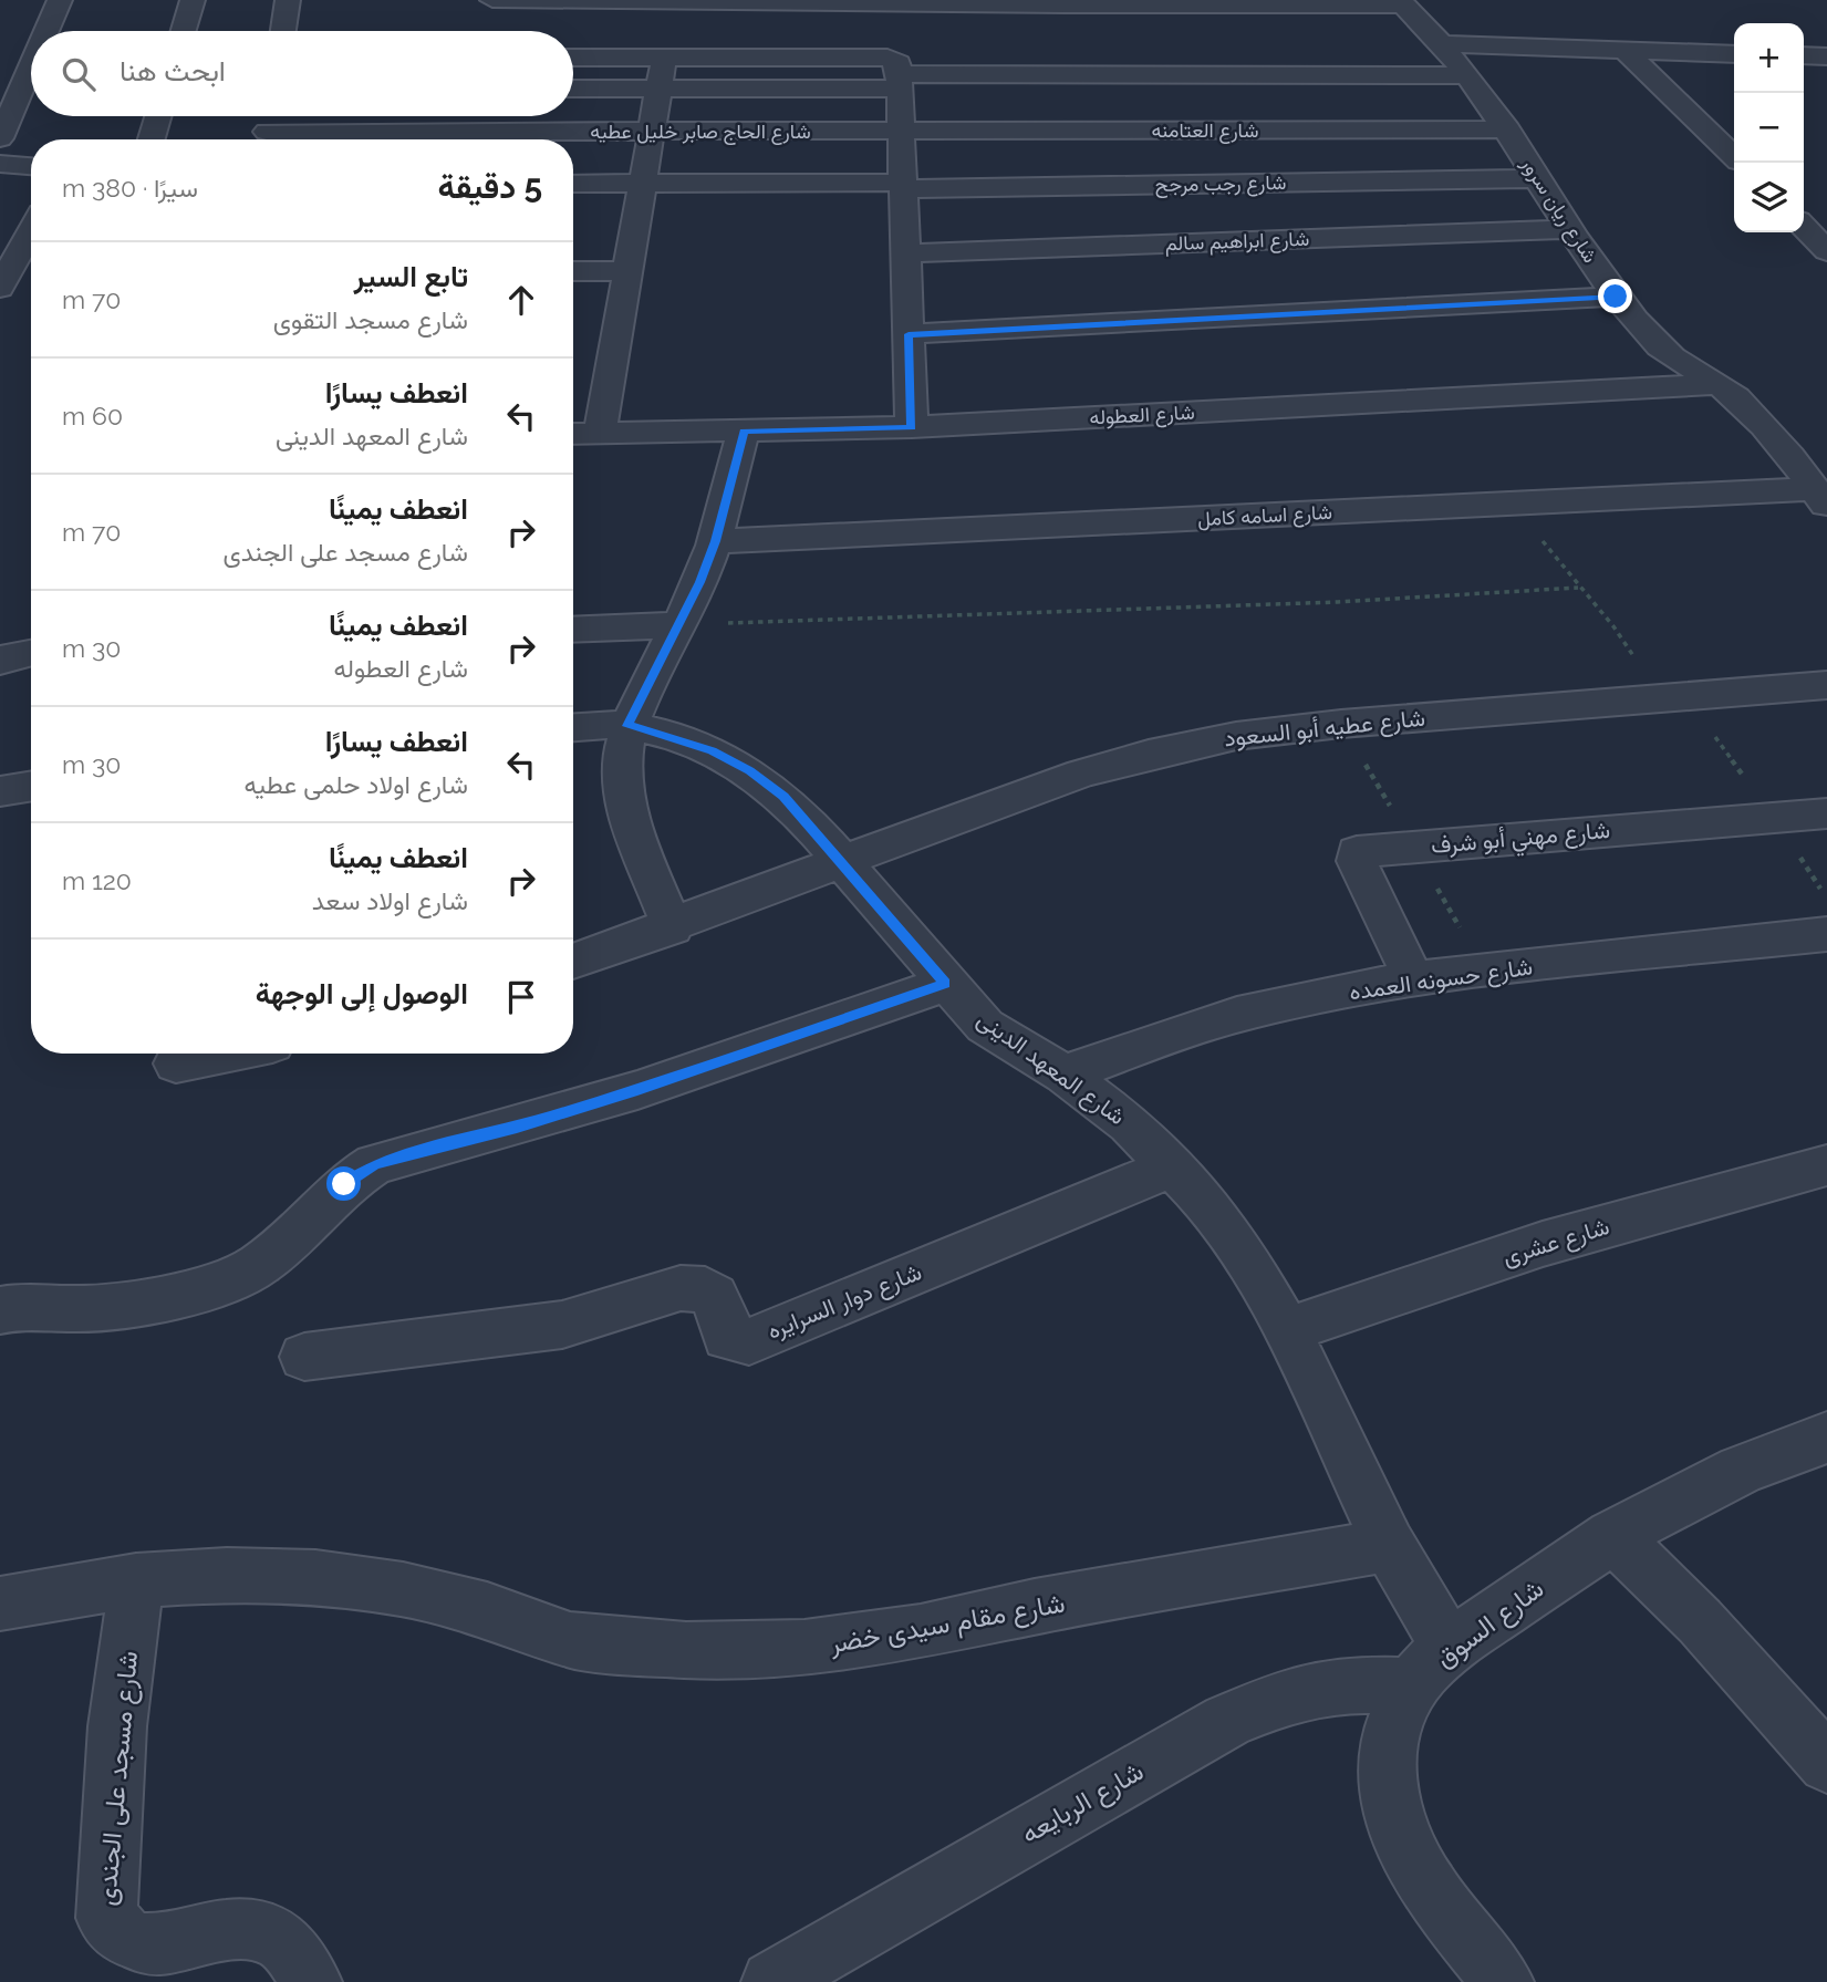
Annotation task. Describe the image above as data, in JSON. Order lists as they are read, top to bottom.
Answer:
{
  "streets": {
    "street": [
      "شارع العتامنه",
      "شارع الحاج صابر خليل عطيه",
      "شارع رجب مرجح",
      "شارع ريان سرور",
      "شارع ابراهيم سالم",
      "شارع العطوله",
      "شارع اسامه كامل",
      "شارع عطيه أبو السعود",
      "شارع مهني أبو شرف",
      "شارع حسونه العمده",
      "شارع المعهد الدينى",
      "شارع عشرى",
      "شارع دوار السرايره",
      "شارع مقام سيدى خضر",
      "شارع السوق",
      "شارع مسجد على الجندى",
      "شارع الربايعه"
    ]
  },
  "crossings": [
    ["شارع العتامنه", "شارع الحاج صابر خليل عطيه"],
    ["شارع العتامنه", "شارع ريان سرور"],
    ["شارع رجب مرجح", "شارع ريان سرور"],
    ["شارع ريان سرور", "شارع ابراهيم سالم"],
    ["شارع ريان سرور", "شارع العطوله"],
    ["شارع ريان سرور", "شارع اسامه كامل"],
    ["شارع عطيه أبو السعود", "شارع المعهد الدينى"],
    ["شارع مهني أبو شرف", "شارع حسونه العمده"],
    ["شارع حسونه العمده", "شارع المعهد الدينى"],
    ["شارع المعهد الدينى", "شارع عشرى"],
    ["شارع المعهد الدينى", "شارع دوار السرايره"],
    ["شارع المعهد الدينى", "شارع مقام سيدى خضر"],
    ["شارع المعهد الدينى", "شارع السوق"],
    ["شارع المعهد الدينى", "شارع الربايعه"],
    ["شارع مقام سيدى خضر", "شارع مسجد على الجندى"],
    ["شارع السوق", "شارع الربايعه"]
  ],
  "page": {
    "map_buttons": ["+", "−"],
    "search": "ابحث هنا",
    "heading": ["5 دقيقة", "سيرًا · 380 m"],
    "list": [
      ["تابع السير", "شارع مسجد التقوى", "70 m"],
      ["انعطف يسارًا", "شارع المعهد الدينى", "60 m"],
      ["انعطف يمينًا", "شارع مسجد على الجندى", "70 m"],
      ["انعطف يمينًا", "شارع العطوله", "30 m"],
      ["انعطف يسارًا", "شارع اولاد حلمى عطيه", "30 m"],
      ["انعطف يمينًا", "شارع اولاد سعد", "120 m"],
      "الوصول إلى الوجهة"
    ]
  }
}
